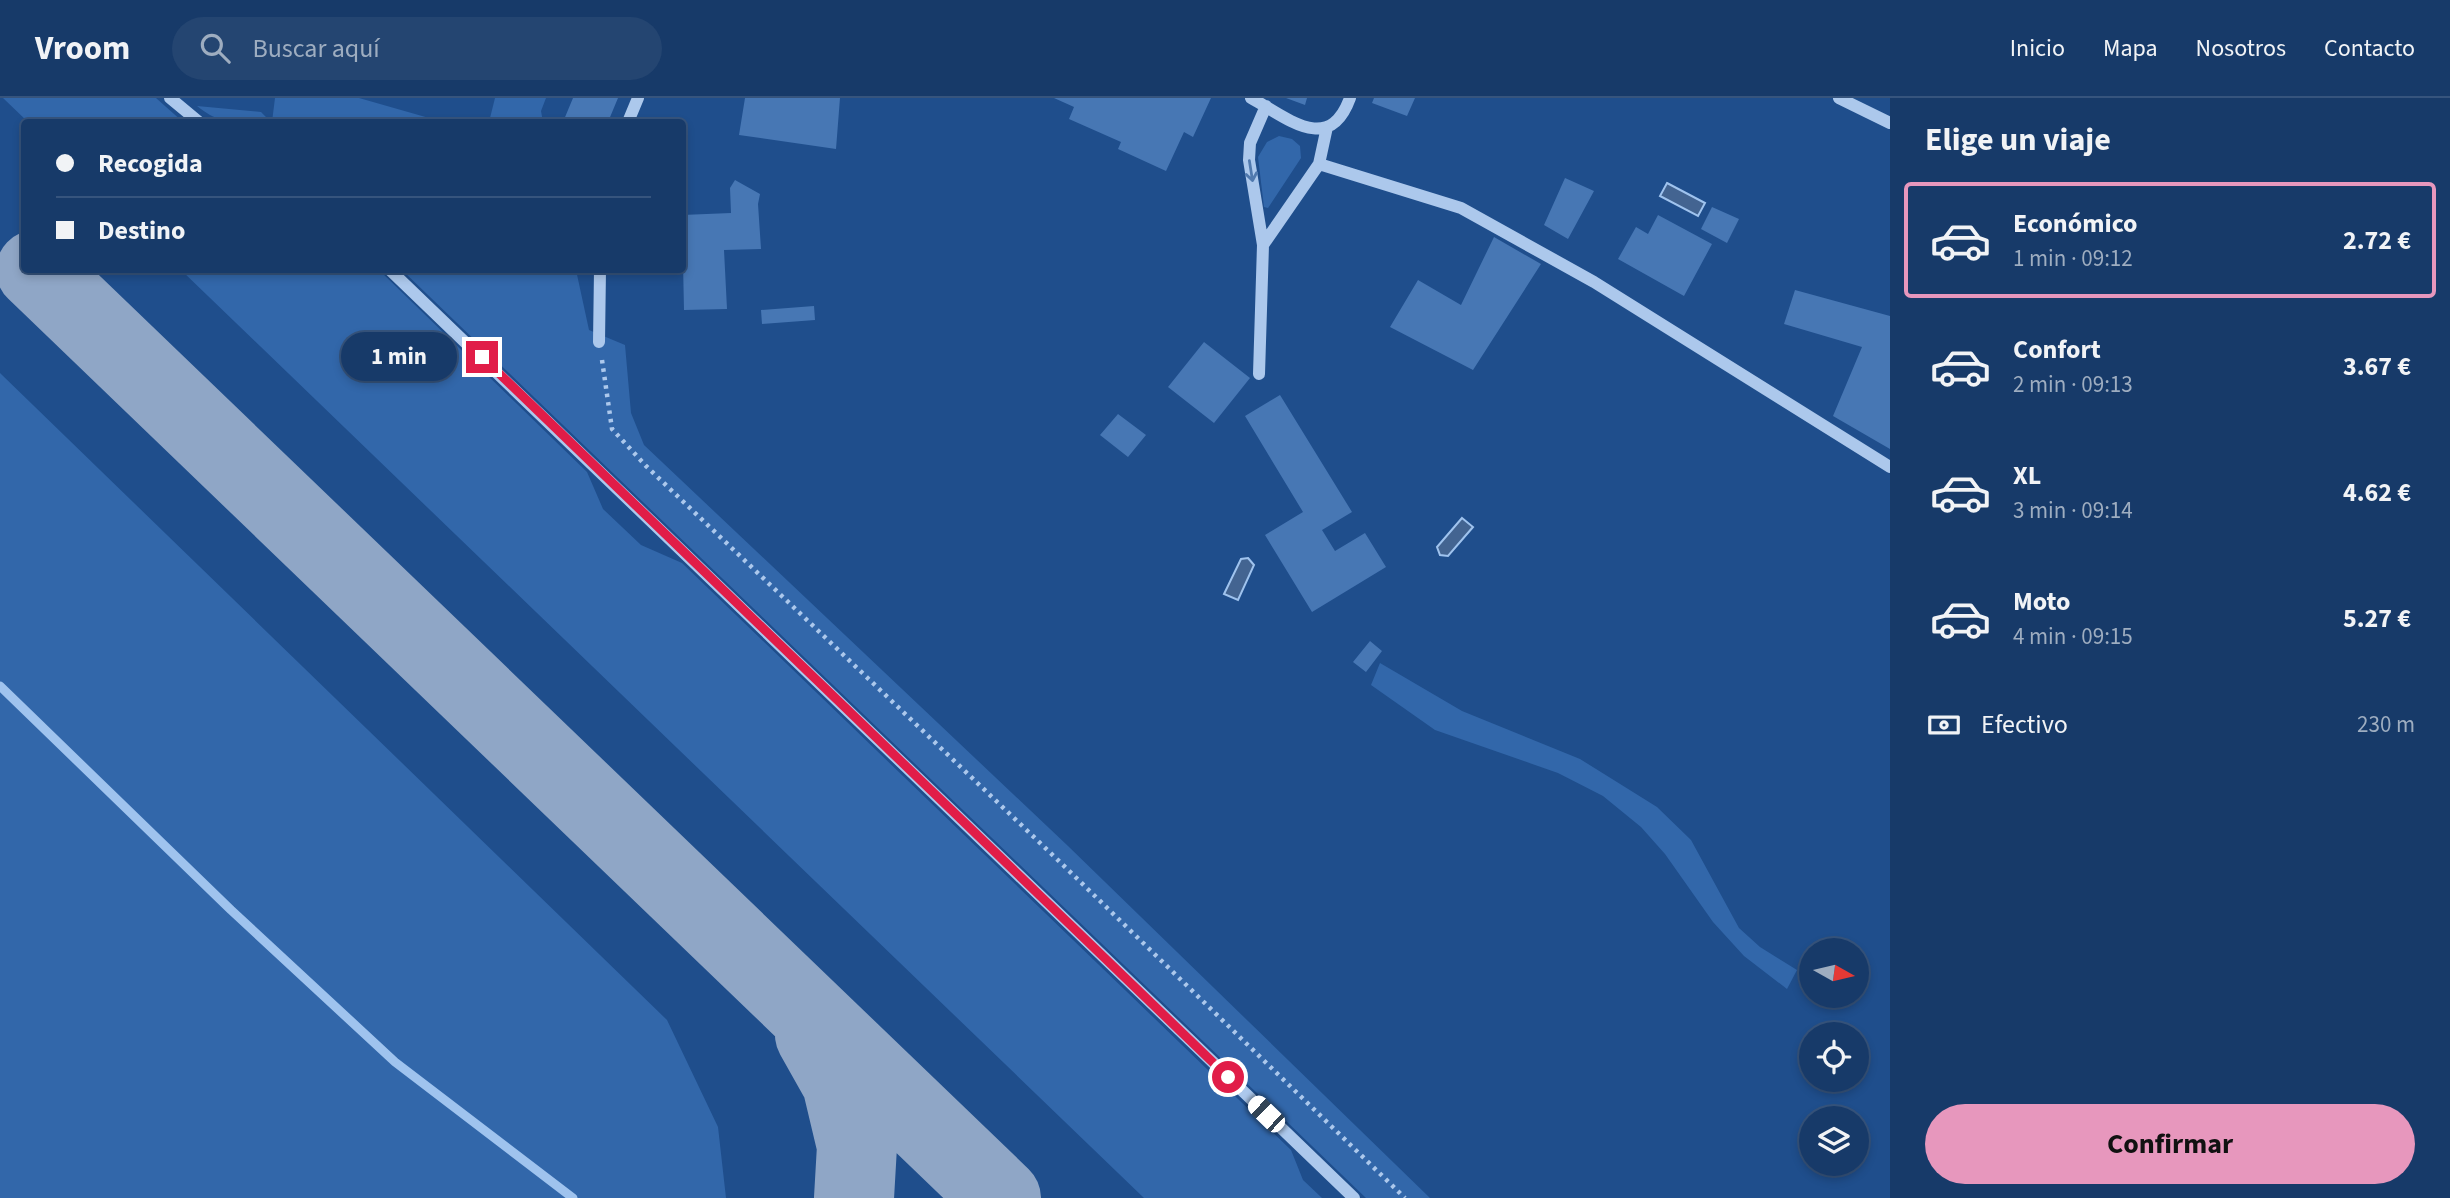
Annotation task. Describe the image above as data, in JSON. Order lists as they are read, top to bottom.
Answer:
{
  "north": "right",
  "page": {
    "header": "Vroom",
    "search": "Buscar aquí",
    "nav": [
      "Inicio",
      "Mapa",
      "Nosotros",
      "Contacto"
    ],
    "heading": "Elige un viaje",
    "banner": ["Recogida", "Destino"],
    "list": [
      {
        "name": "Económico",
        "note": "1 min · 09:12",
        "value": "2.72 €"
      },
      {
        "name": "Confort",
        "note": "2 min · 09:13",
        "value": "3.67 €"
      },
      {
        "name": "XL",
        "note": "3 min · 09:14",
        "value": "4.62 €"
      },
      {
        "name": "Moto",
        "note": "4 min · 09:15",
        "value": "5.27 €"
      }
    ],
    "bubble": "1 min",
    "pay": ["Efectivo", "230 m"],
    "buttons": "Confirmar"
  }
}
